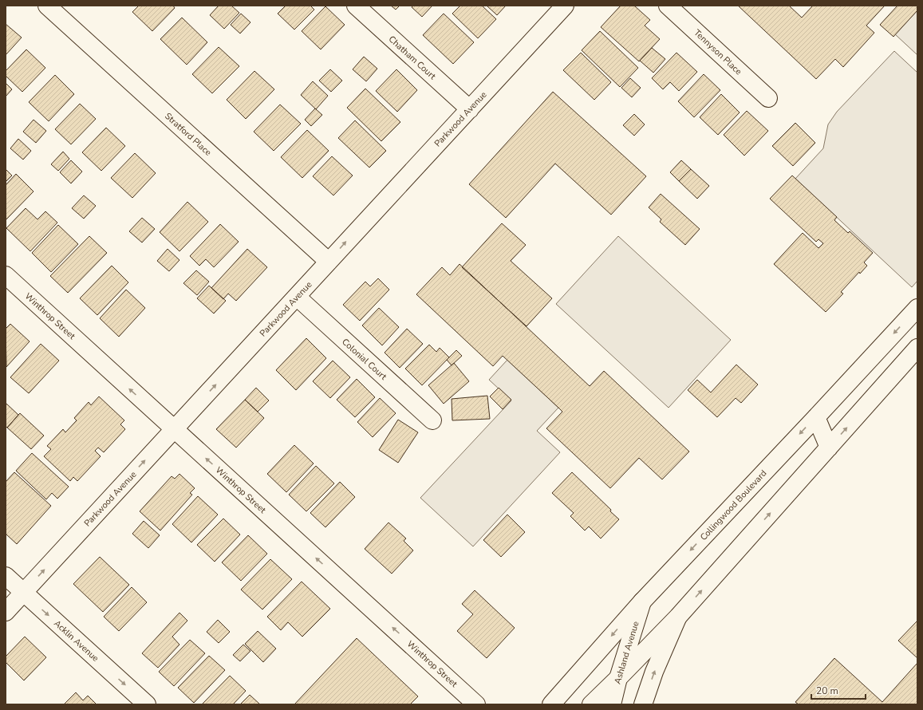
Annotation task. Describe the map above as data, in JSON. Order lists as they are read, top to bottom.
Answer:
{
  "streets": {
    "street": [
      "Tennyson Place",
      "Chatham Court",
      "Parkwood Avenue",
      "Stratford Place",
      "Winthrop Street",
      "Colonial Court",
      "Collingwood Boulevard",
      "Acklin Avenue",
      "Ashland Avenue"
    ]
  },
  "crossings": [
    ["Chatham Court", "Parkwood Avenue"],
    ["Parkwood Avenue", "Stratford Place"],
    ["Parkwood Avenue", "Winthrop Street"],
    ["Parkwood Avenue", "Colonial Court"],
    ["Parkwood Avenue", "Acklin Avenue"],
    ["Collingwood Boulevard", "Ashland Avenue"]
  ],
  "one_way": ["Parkwood Avenue", "Winthrop Street", "Acklin Avenue"],
  "scale_bar": "20 m"
}
